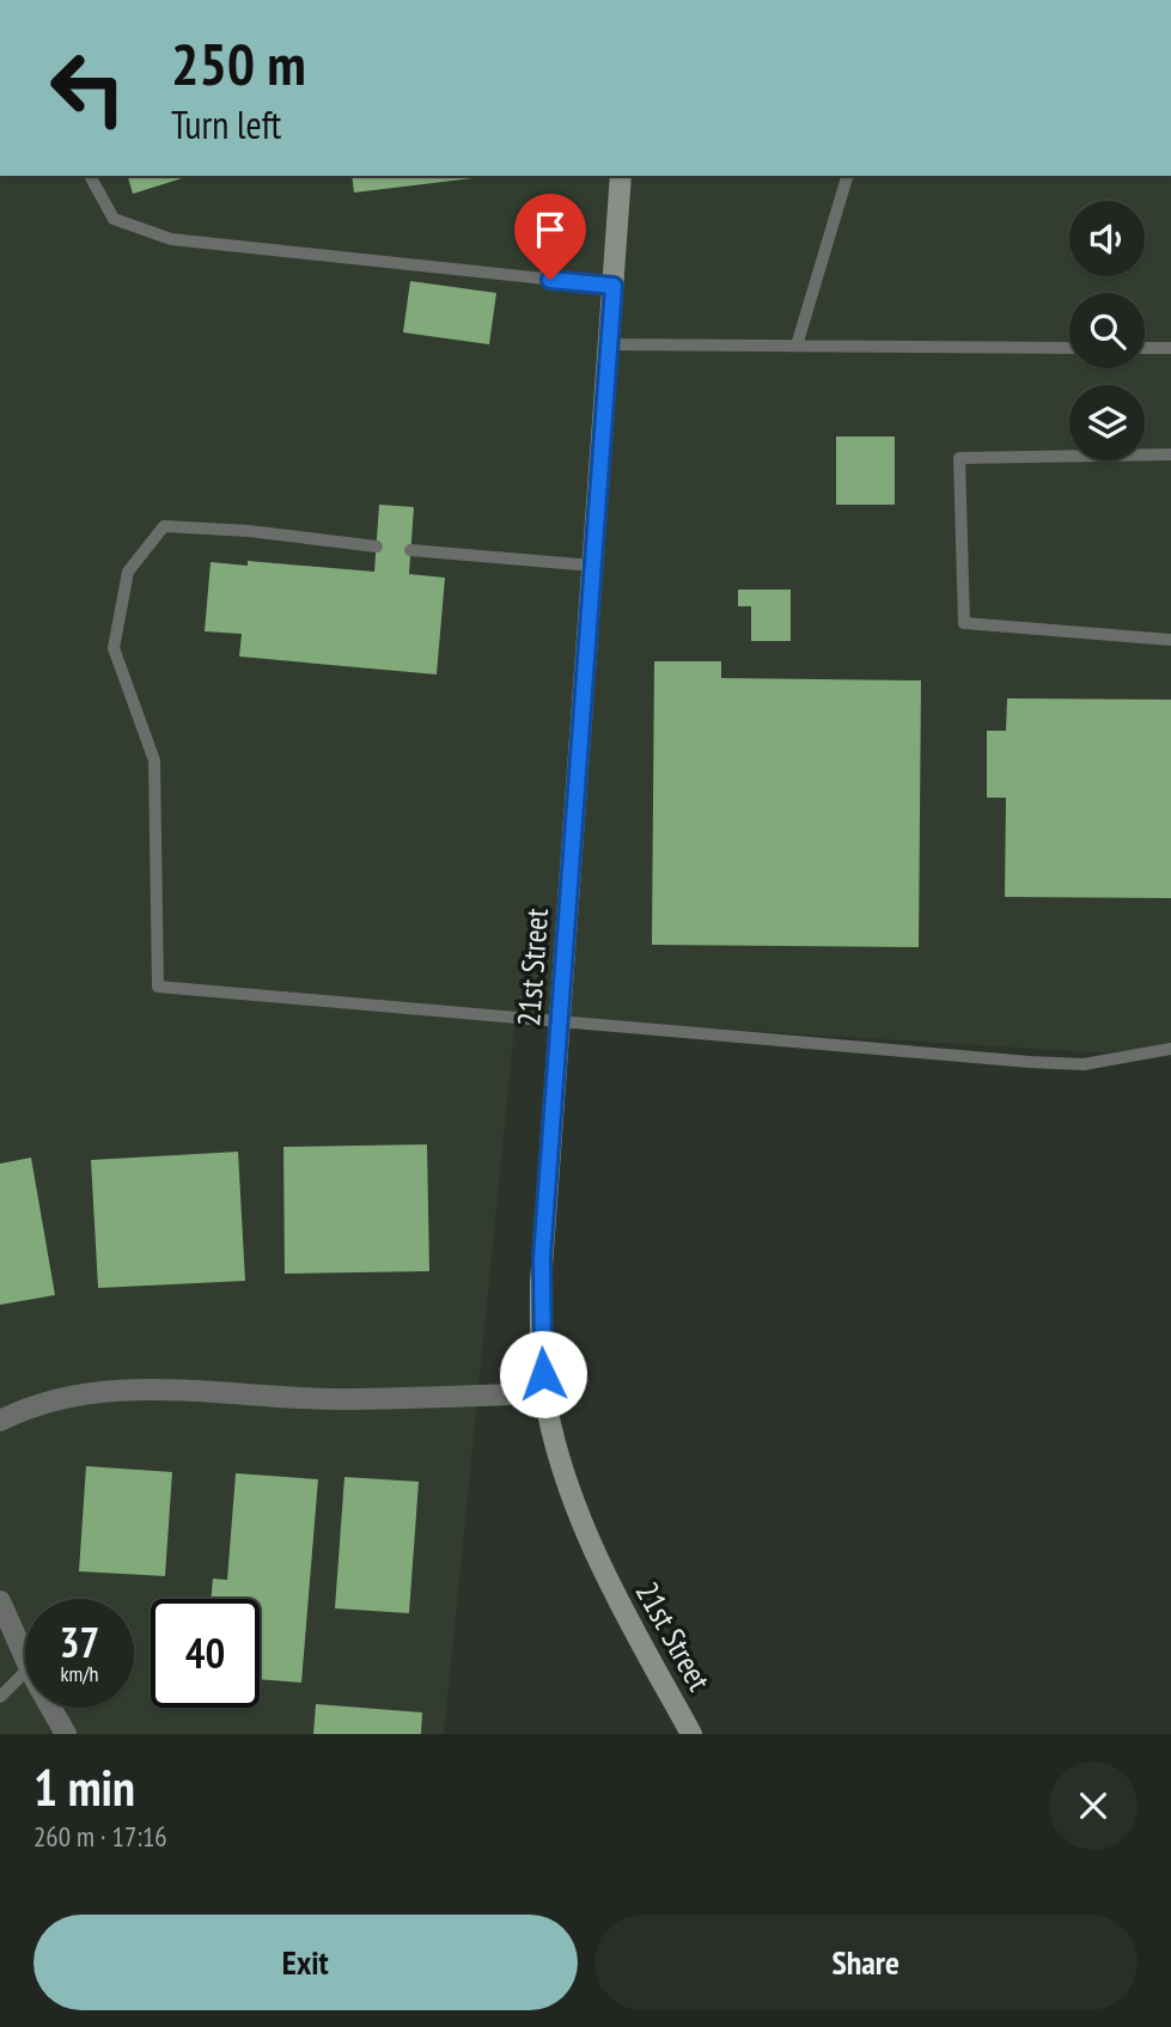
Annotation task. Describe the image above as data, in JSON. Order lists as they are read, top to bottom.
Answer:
{
  "streets": {
    "street": ["21st Street"]
  },
  "page": {
    "turn": ["250 m", "Turn left"],
    "speed": "37 km/h",
    "limit": "40",
    "heading": ["1 min", "260 m · 17:16"],
    "buttons": ["Exit", "Share"]
  }
}
